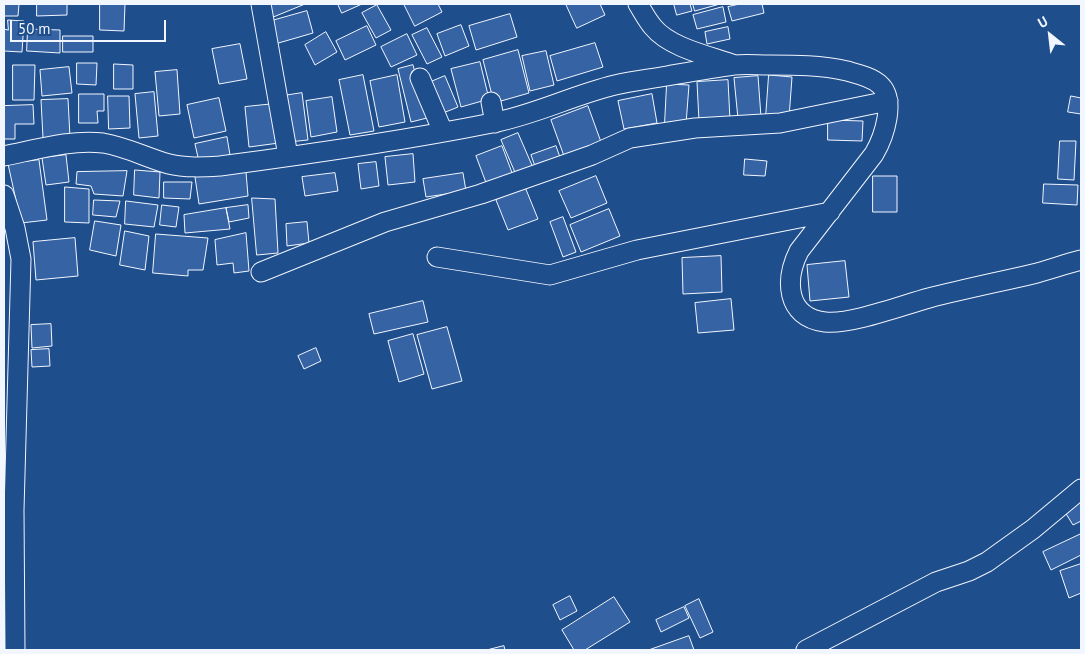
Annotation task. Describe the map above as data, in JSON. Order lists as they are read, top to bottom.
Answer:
{
  "scale_bar": "50 m",
  "north": "top left"
}
